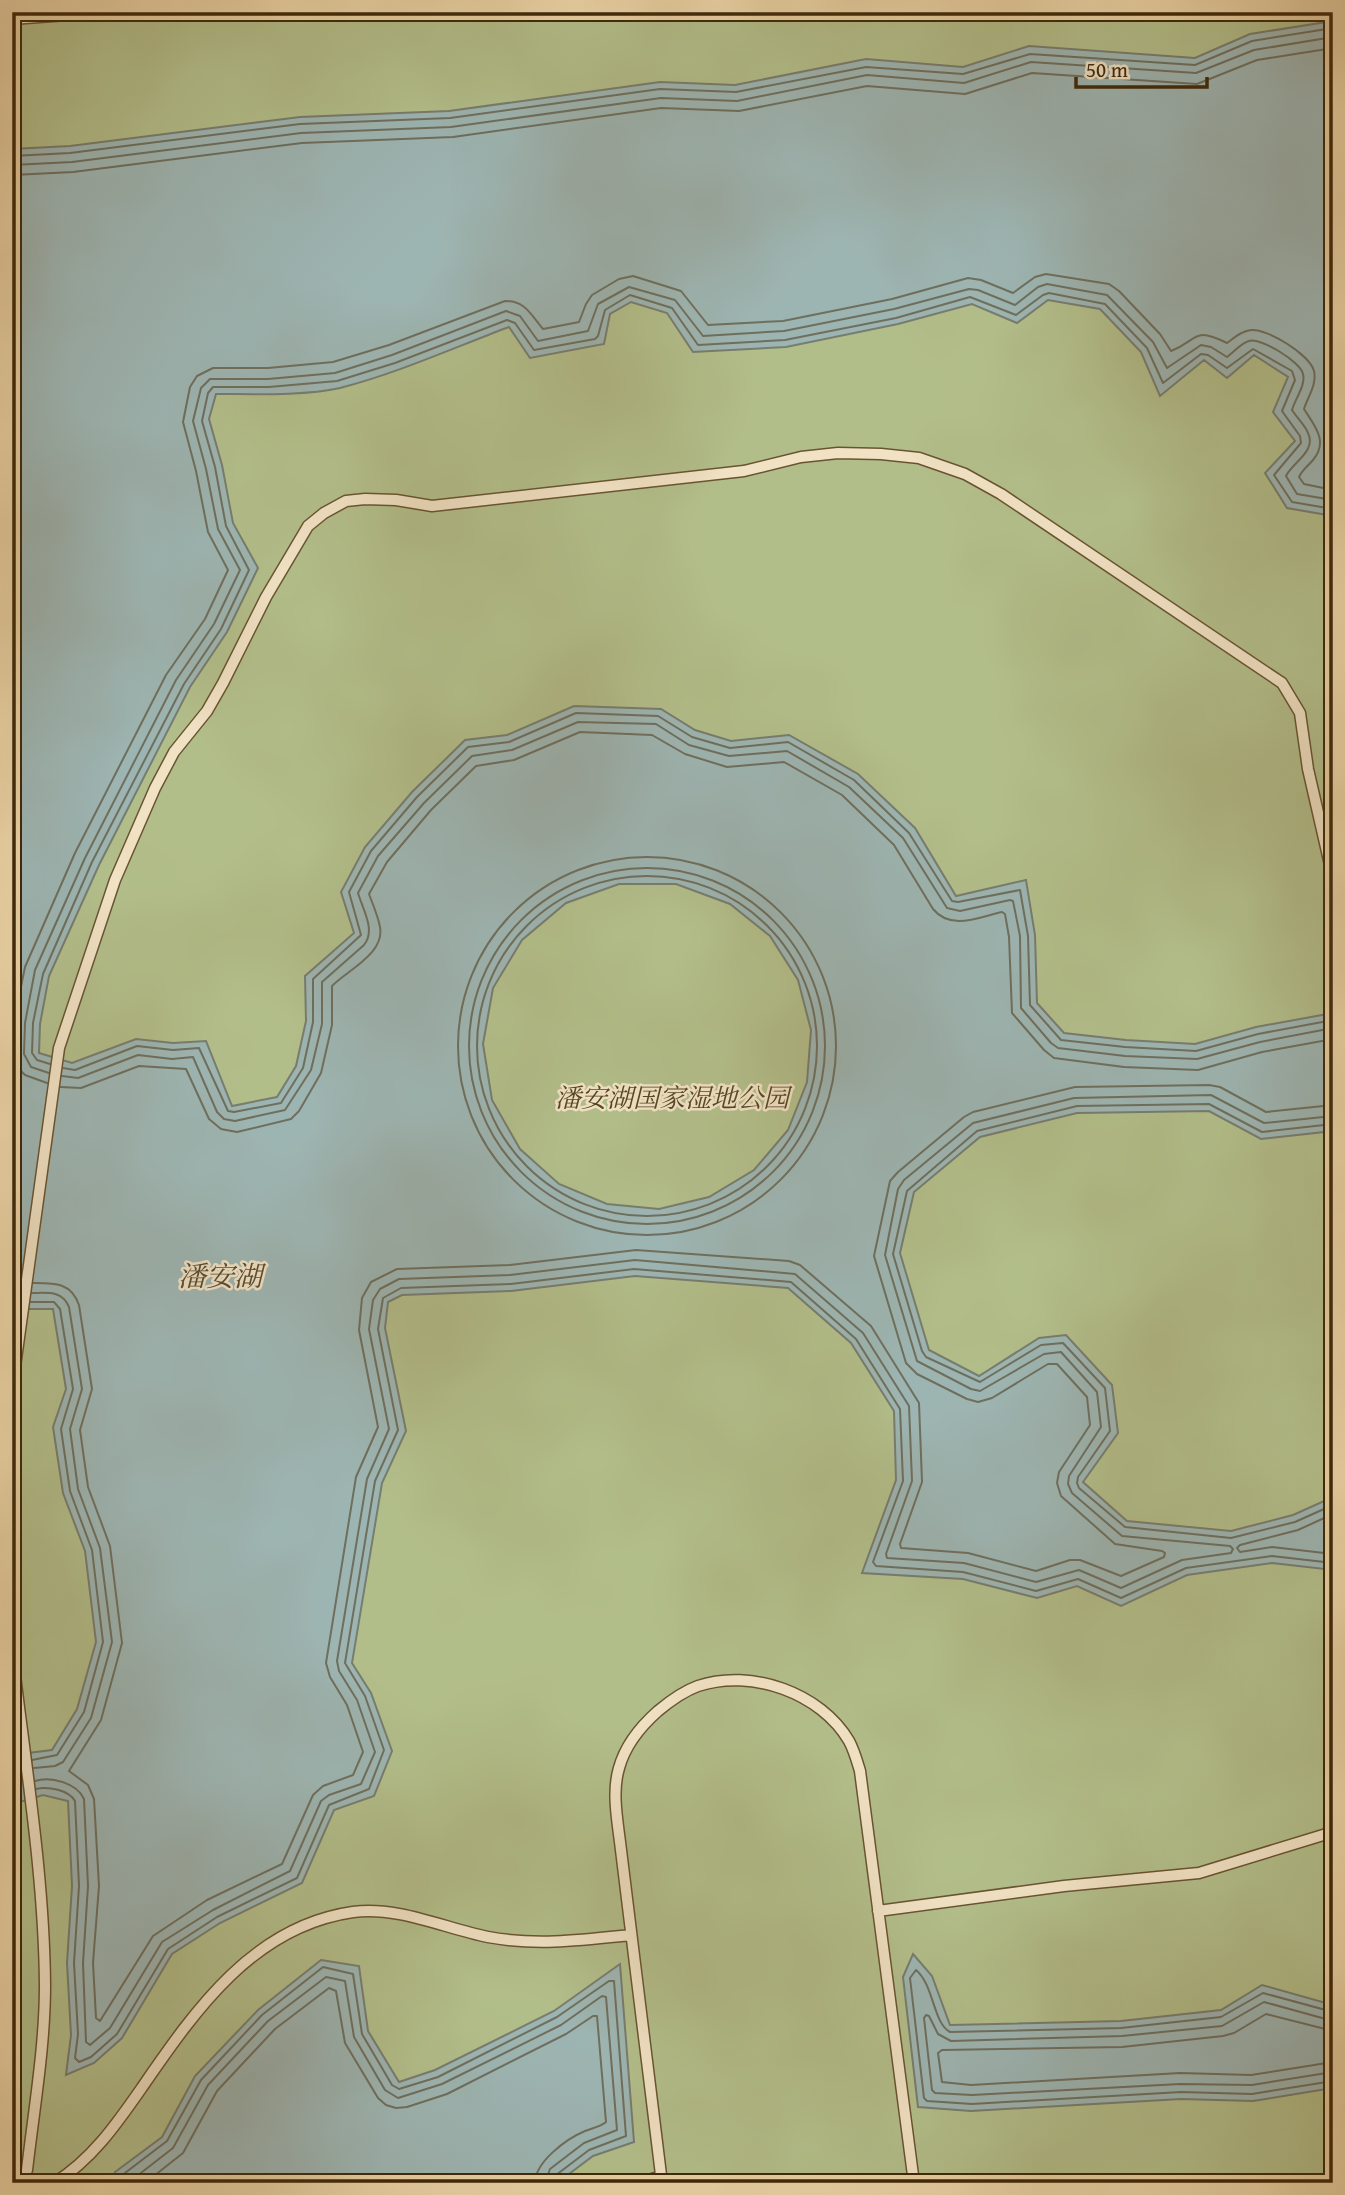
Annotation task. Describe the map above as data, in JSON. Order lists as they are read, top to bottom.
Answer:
{
  "water": ["潘安湖"],
  "parks": ["潘安湖国家湿地公园"],
  "scale_bar": "50 m"
}
